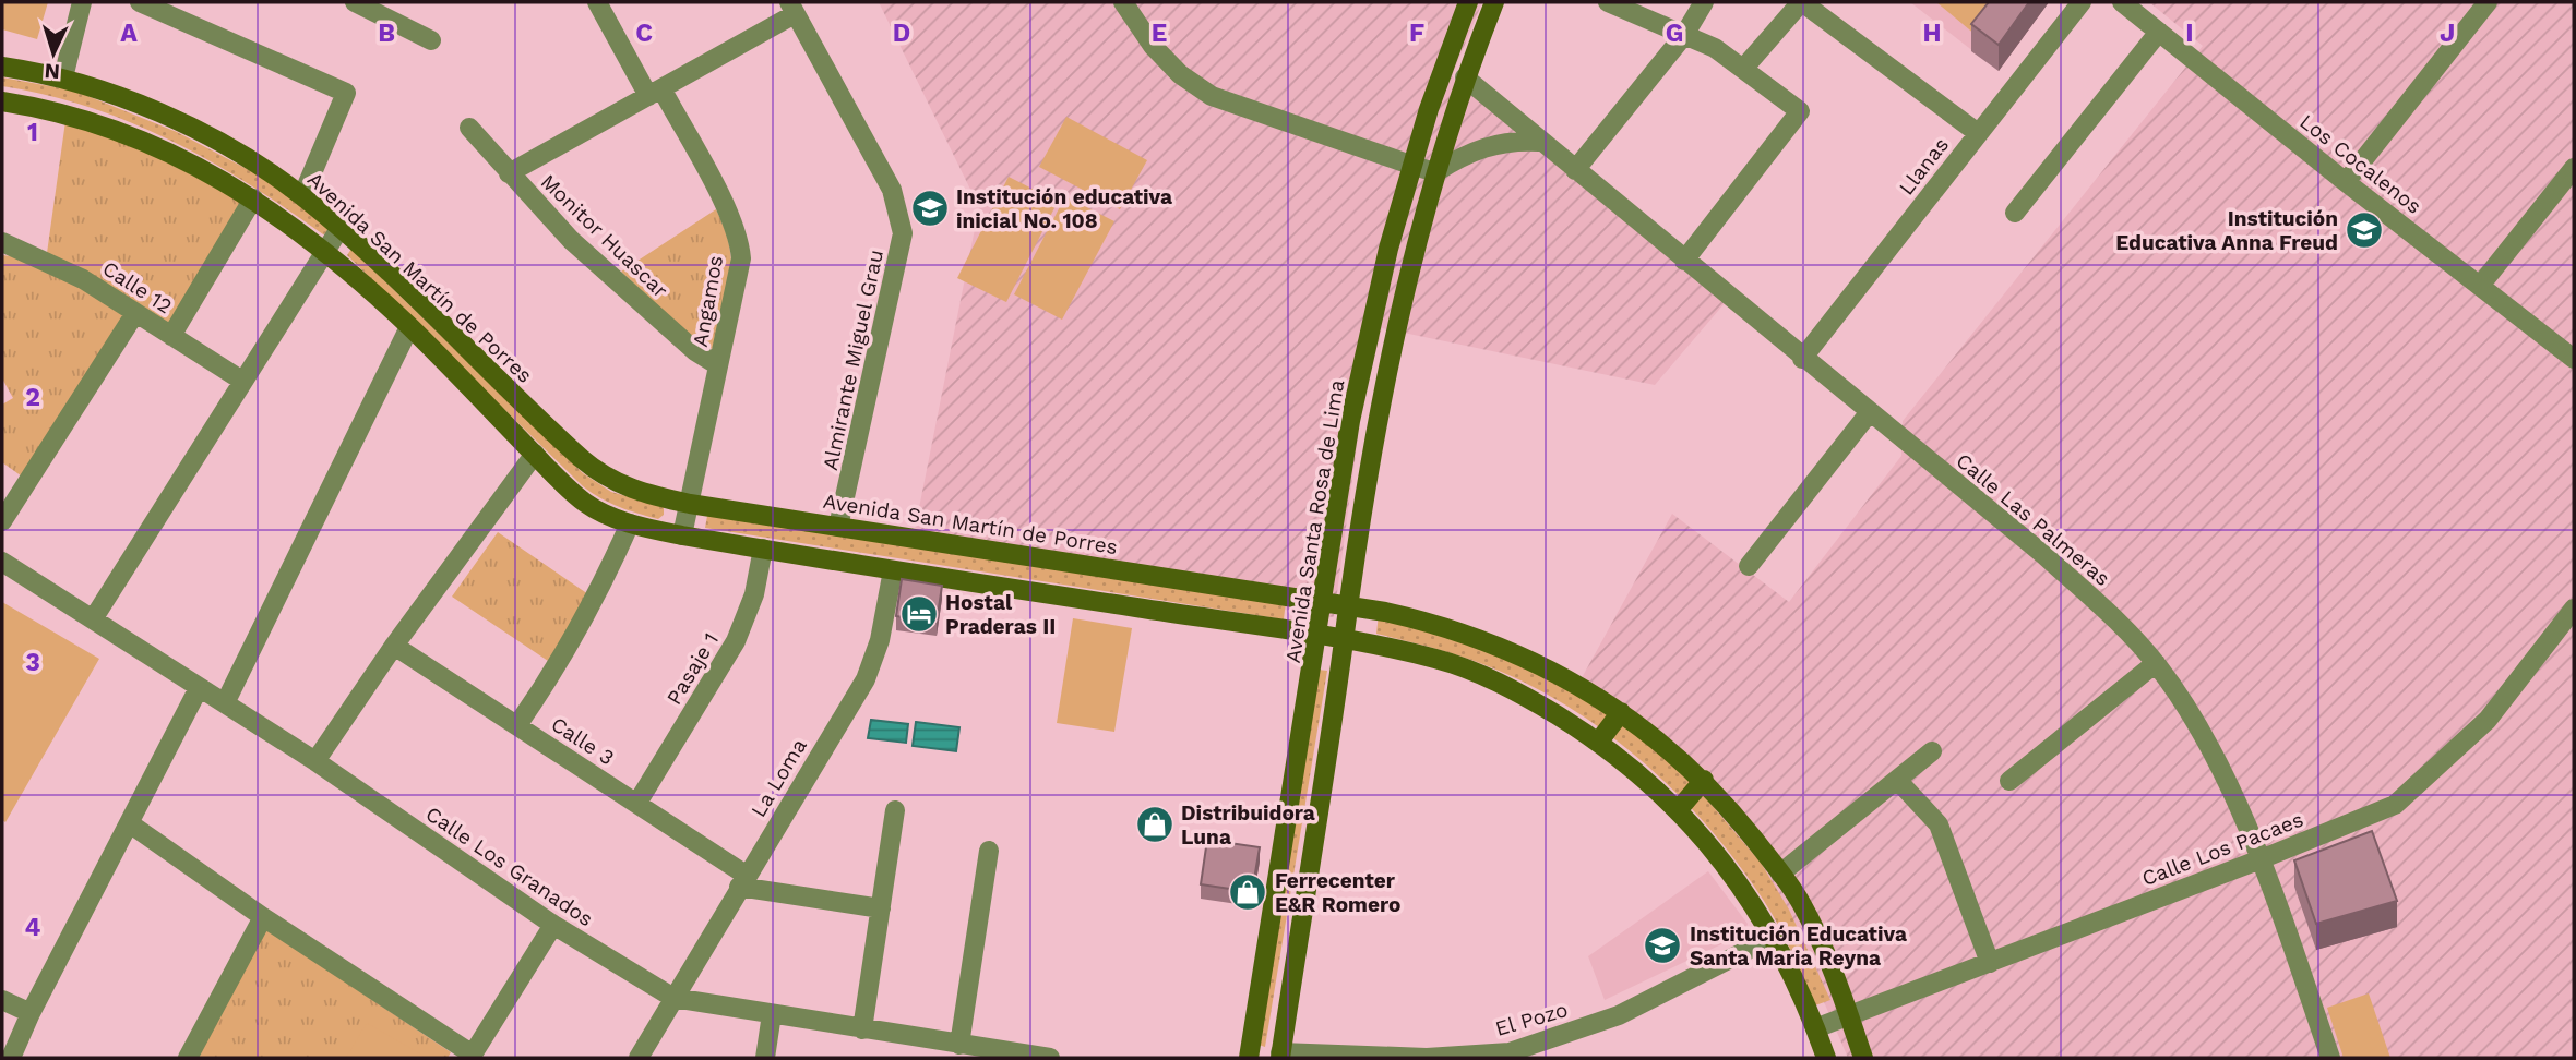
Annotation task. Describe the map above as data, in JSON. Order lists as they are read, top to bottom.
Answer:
{
  "streets": {
    "main road": ["Avenida San Martín de Porres", "Avenida Santa Rosa de Lima"],
    "street": [
      "Los Cocalenos",
      "Llanas",
      "Monitor Huascar",
      "Calle 12",
      "Angamos",
      "Almirante Miguel Grau",
      "Calle Las Palmeras",
      "Pasaje 1",
      "Calle 3",
      "La Loma",
      "Calle Los Pacaes",
      "Calle Los Granados",
      "El Pozo"
    ]
  },
  "crossings": [
    ["Llanas", "Calle Las Palmeras"],
    ["Monitor Huascar", "Angamos"],
    ["Avenida San Martín de Porres", "Angamos"],
    ["Avenida San Martín de Porres", "Almirante Miguel Grau"],
    ["Avenida San Martín de Porres", "Avenida Santa Rosa de Lima"],
    ["Avenida San Martín de Porres", "Pasaje 1"],
    ["Avenida San Martín de Porres", "La Loma"],
    ["Avenida San Martín de Porres", "Calle Los Pacaes"],
    ["Avenida San Martín de Porres", "El Pozo"],
    ["Calle Las Palmeras", "Calle Los Pacaes"],
    ["Pasaje 1", "Calle 3"],
    ["Calle 3", "La Loma"],
    ["La Loma", "Calle Los Granados"]
  ],
  "places": {
    "school or university": ["Institución educativa inicial No. 108", "Institución Educativa Anna Freud", "Institución Educativa Santa Maria Reyna"],
    "hotel": ["Hostal Praderas II"],
    "shop": ["Distribuidora Luna", "Ferrecenter E&R Romero"]
  },
  "north": "bottom",
  "grid": {
    "columns": [
      "A",
      "B",
      "C",
      "D",
      "E",
      "F",
      "G",
      "H",
      "I",
      "J"
    ],
    "rows": [
      "1",
      "2",
      "3",
      "4"
    ]
  }
}
